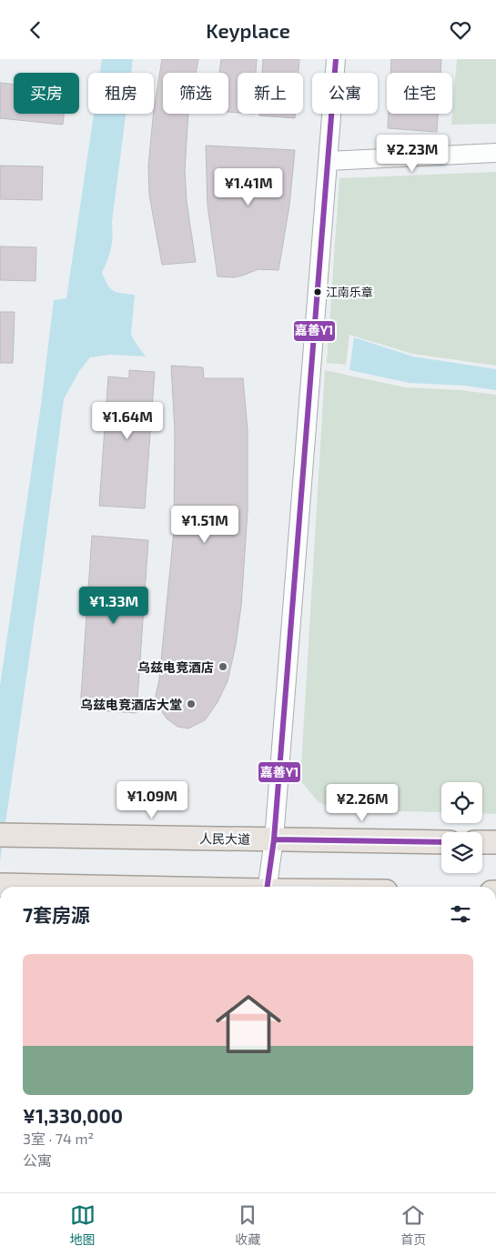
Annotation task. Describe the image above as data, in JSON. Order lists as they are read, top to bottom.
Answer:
{
  "streets": {
    "main road": ["人民大道"]
  },
  "places": ["江南乐章", "乌兹电竞酒店", "乌兹电竞酒店大堂"],
  "lines": ["transit line 嘉善Y1"],
  "page": {
    "header": "Keyplace",
    "chip": [
      "买房",
      "租房",
      "筛选",
      "新上",
      "公寓",
      "住宅"
    ],
    "price": [
      "¥2.23M",
      "¥1.41M",
      "¥1.64M",
      "¥1.51M",
      "¥1.33M",
      "¥1.09M",
      "¥2.26M"
    ],
    "heading": "7套房源",
    "list": [
      {
        "name": "¥1,330,000",
        "note": "3室 · 74 m² · 公寓"
      }
    ],
    "tabs": ["地图", "收藏", "首页"]
  }
}
